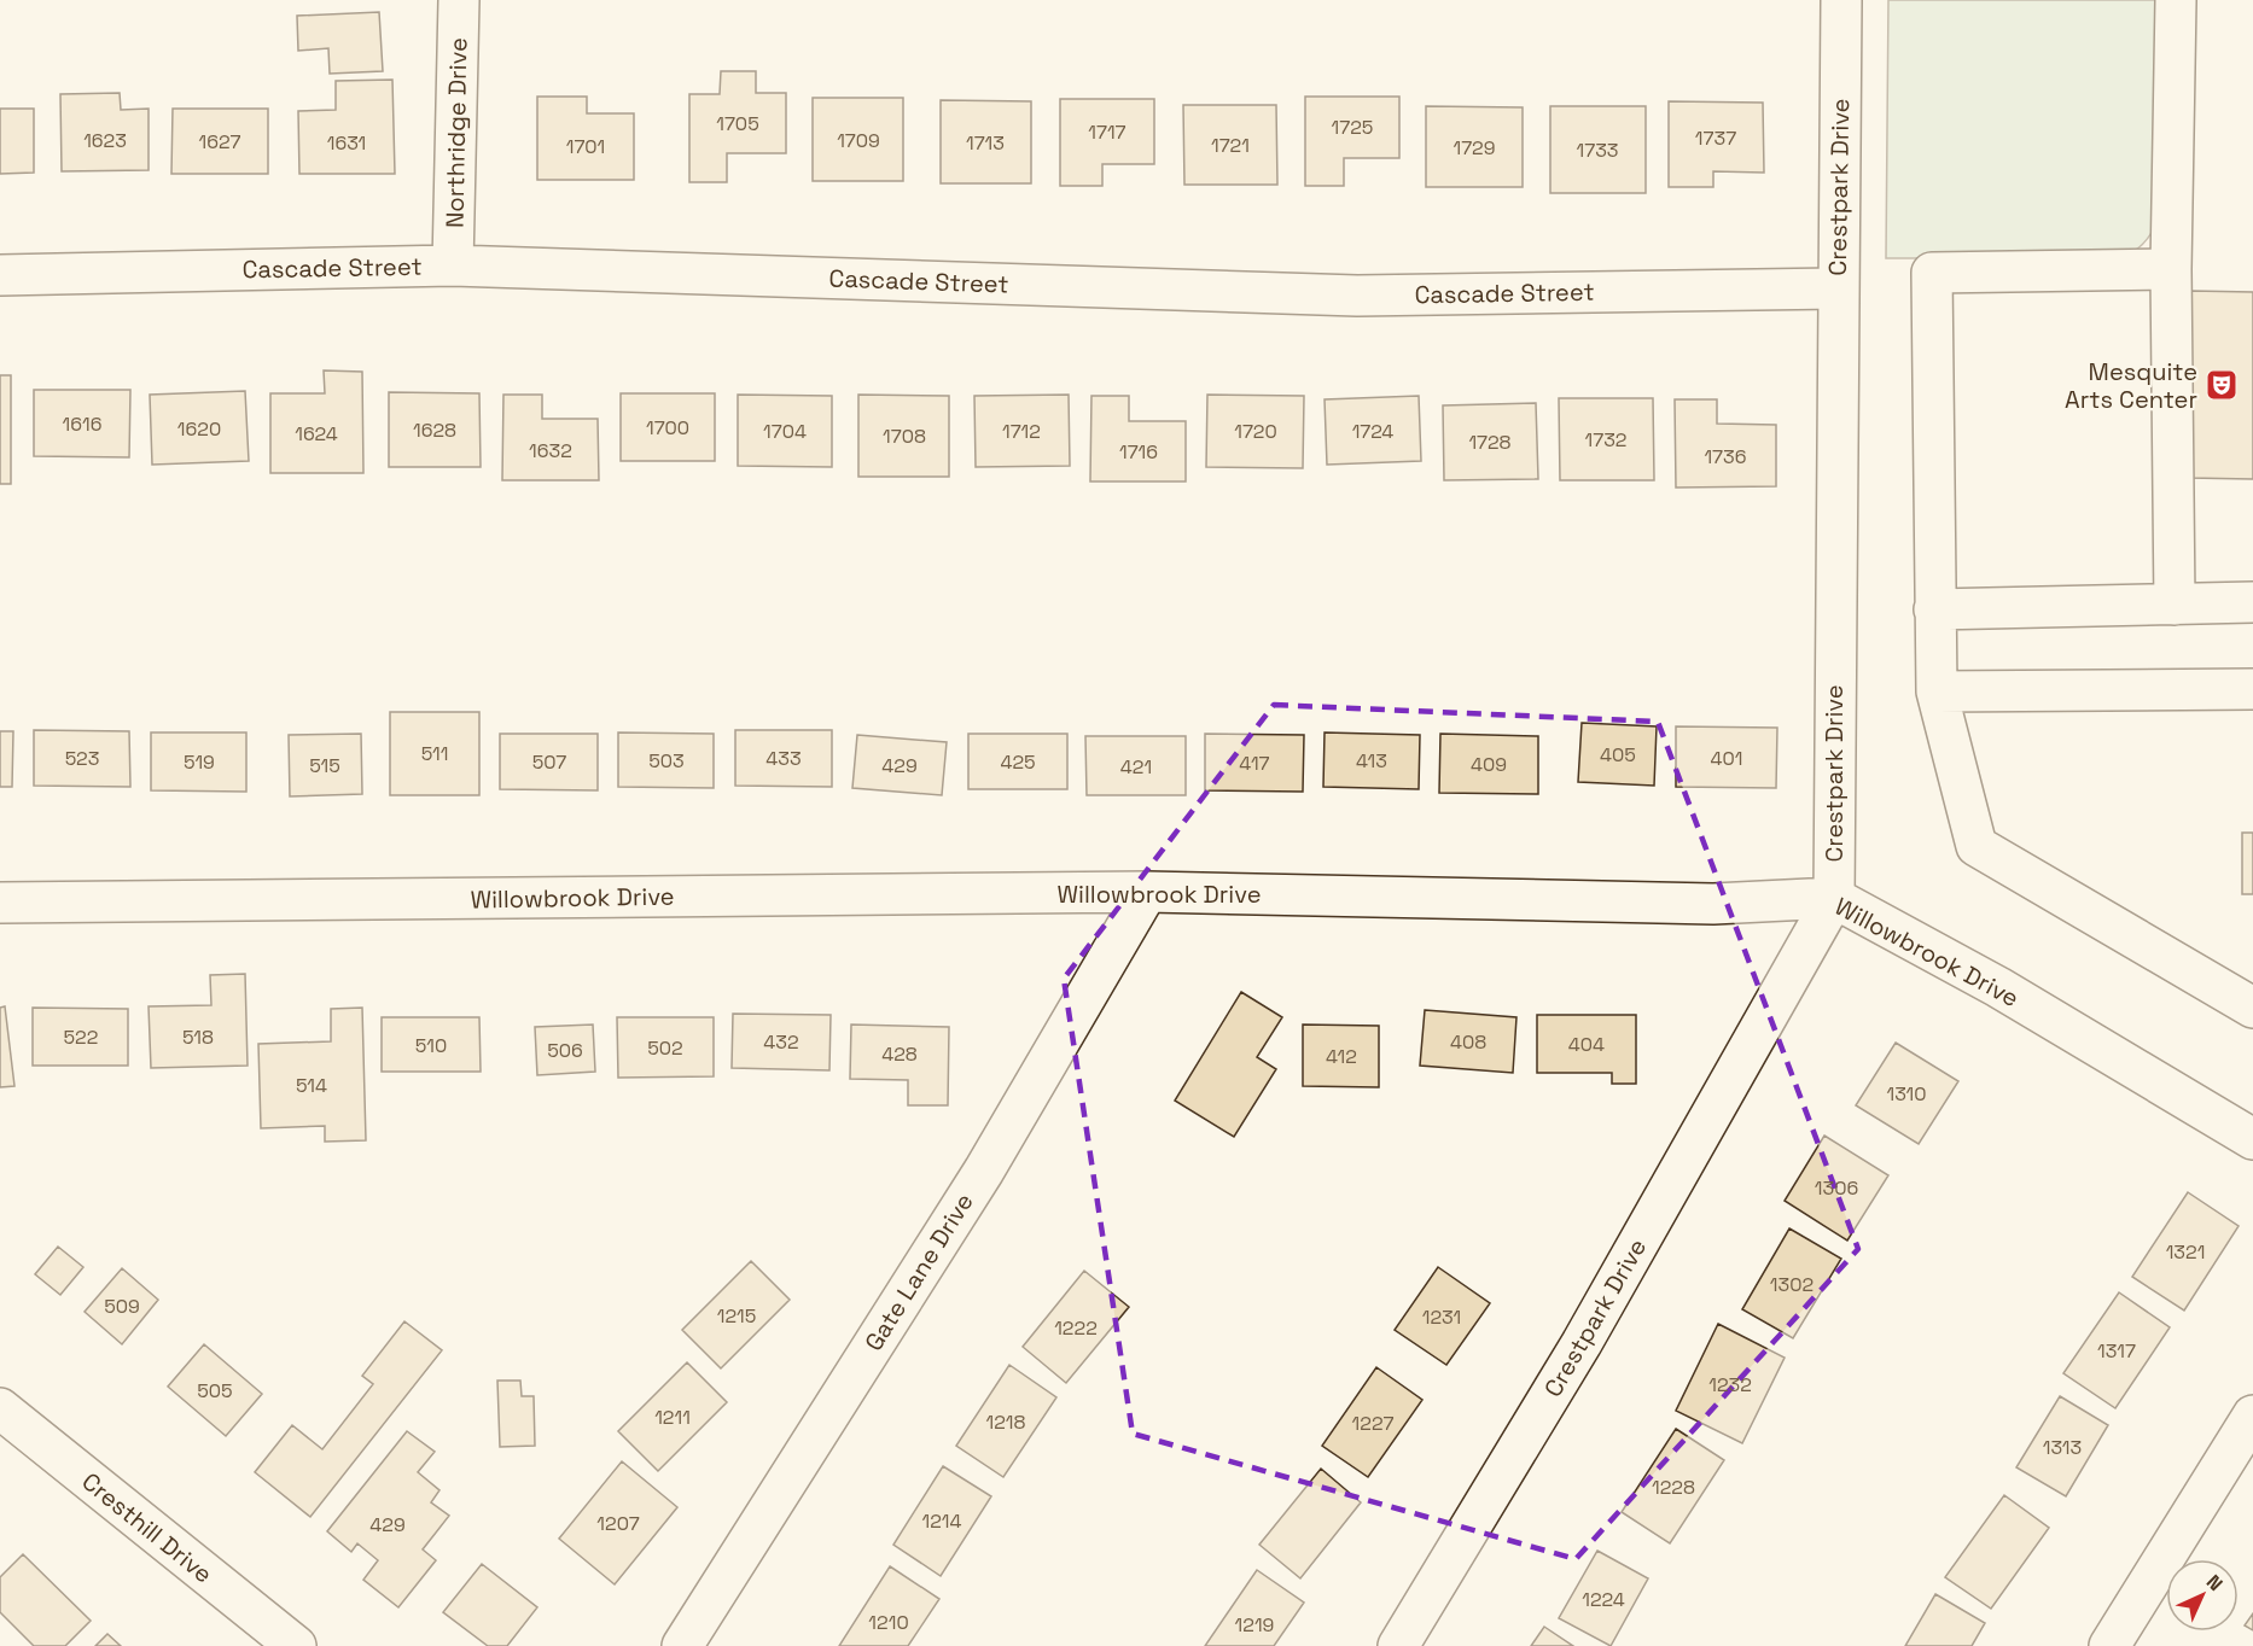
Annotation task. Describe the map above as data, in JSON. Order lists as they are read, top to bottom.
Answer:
{
  "streets": {
    "street": [
      "Northridge Drive",
      "Crestpark Drive",
      "Cascade Street",
      "Willowbrook Drive",
      "Gate Lane Drive",
      "Cresthill Drive"
    ]
  },
  "crossings": [
    ["Northridge Drive", "Cascade Street"],
    ["Crestpark Drive", "Cascade Street"],
    ["Crestpark Drive", "Willowbrook Drive"],
    ["Willowbrook Drive", "Gate Lane Drive"]
  ],
  "places": {
    "theatre": ["Mesquite Arts Center"]
  },
  "house_numbers": [
    "1705",
    "1725",
    "1717",
    "1737",
    "1623",
    "1709",
    "1627",
    "1631",
    "1713",
    "1721",
    "1701",
    "1729",
    "1733",
    "1616",
    "1700",
    "1620",
    "1628",
    "1704",
    "1712",
    "1720",
    "1724",
    "1624",
    "1708",
    "1732",
    "1728",
    "1632",
    "1716",
    "1736",
    "511",
    "405",
    "523",
    "433",
    "401",
    "503",
    "413",
    "519",
    "507",
    "425",
    "417",
    "409",
    "515",
    "429",
    "421",
    "522",
    "518",
    "432",
    "408",
    "404",
    "510",
    "502",
    "506",
    "428",
    "412",
    "514",
    "1310",
    "1306",
    "1321",
    "1302",
    "509",
    "1215",
    "1231",
    "1222",
    "1317",
    "1232",
    "505",
    "1211",
    "1218",
    "1227",
    "1313",
    "1228",
    "1214",
    "1207",
    "429",
    "1224",
    "1210",
    "1219"
  ],
  "north": "top right"
}
